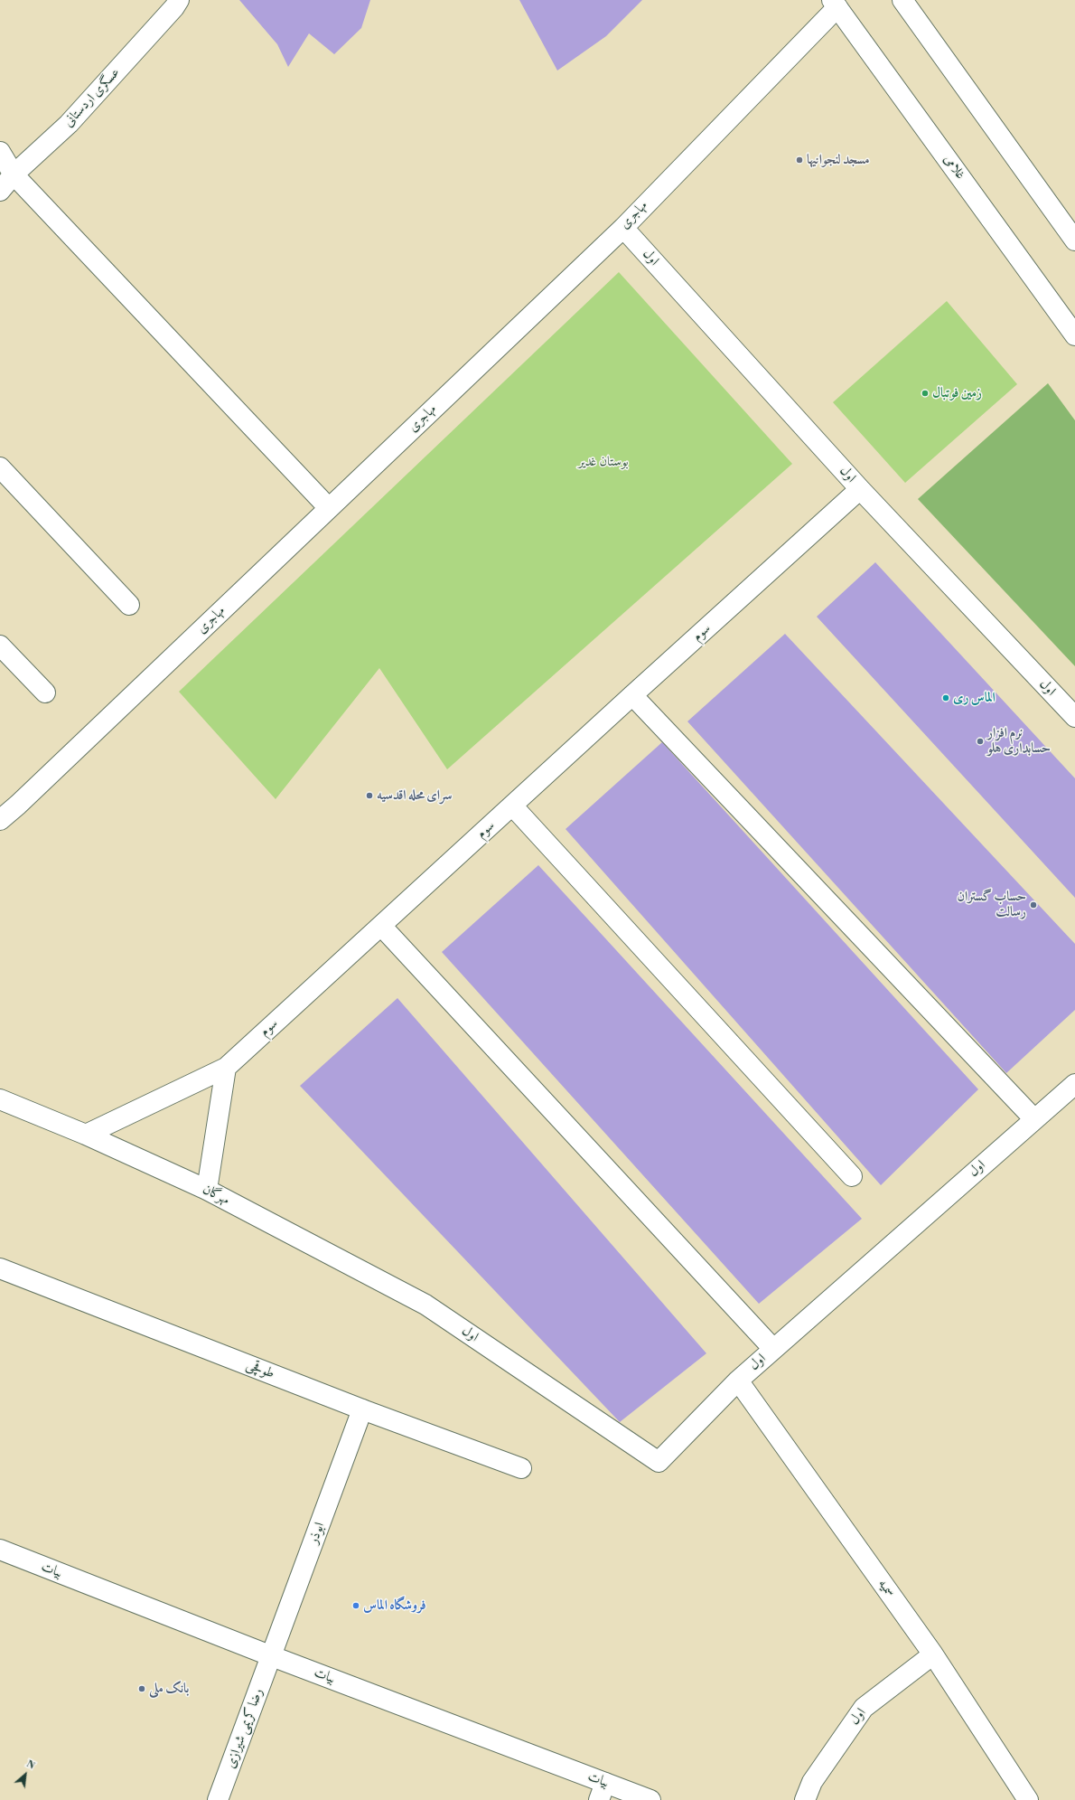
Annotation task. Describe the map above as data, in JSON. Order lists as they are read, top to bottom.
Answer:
{
  "streets": {
    "street": [
      "عسگری اردستانی",
      "غلامی",
      "مهاجری",
      "اول",
      "سوم",
      "مهرگان",
      "طوقچی",
      "ابوذر",
      "بیات",
      "سمیه",
      "رضا کریمی شیرازی"
    ]
  },
  "crossings": [
    ["غلامی", "مهاجری"],
    ["مهاجری", "اول"],
    ["اول", "سوم"],
    ["اول", "مهرگان"],
    ["اول", "سمیه"],
    ["سوم", "مهرگان"],
    ["طوقچی", "ابوذر"],
    ["ابوذر", "بیات"],
    ["ابوذر", "رضا کریمی شیرازی"],
    ["بیات", "رضا کریمی شیرازی"]
  ],
  "parks": ["بوستان غدیر"],
  "places": [
    "مسجد لنجوانیها",
    "زمین فوتبال",
    "الماس ری",
    "نرم افزار حسابداری هلو",
    "سرای محله اقدسیه",
    "حساب گستران رسالت",
    "فروشگاه الماس",
    "بانک ملی"
  ],
  "north": "top right"
}
